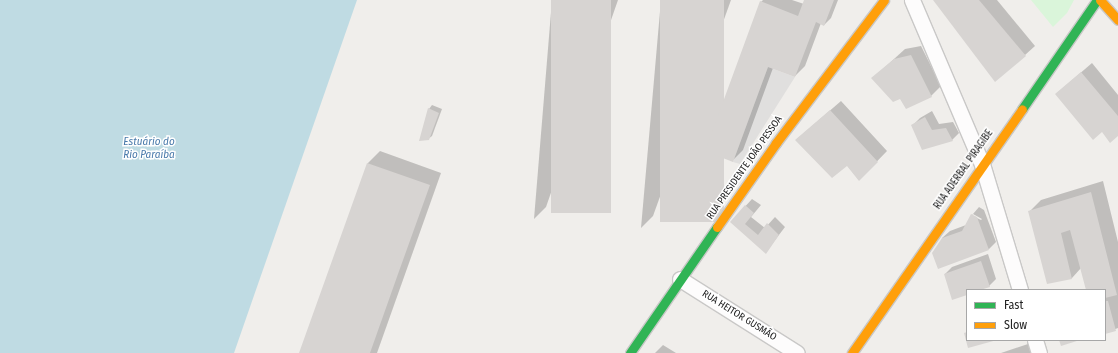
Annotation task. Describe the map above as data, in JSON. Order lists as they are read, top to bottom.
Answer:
{
  "streets": {
    "street": ["RUA PRESIDENTE JOÃO PESSOA", "RUA ADERBAL PIRAGIBE", "RUA HEITOR GUSMÃO"]
  },
  "crossings": [
    ["RUA PRESIDENTE JOÃO PESSOA", "RUA HEITOR GUSMÃO"]
  ],
  "water": ["Estuário do Rio Paraíba"],
  "legend": ["Fast", "Slow"]
}
